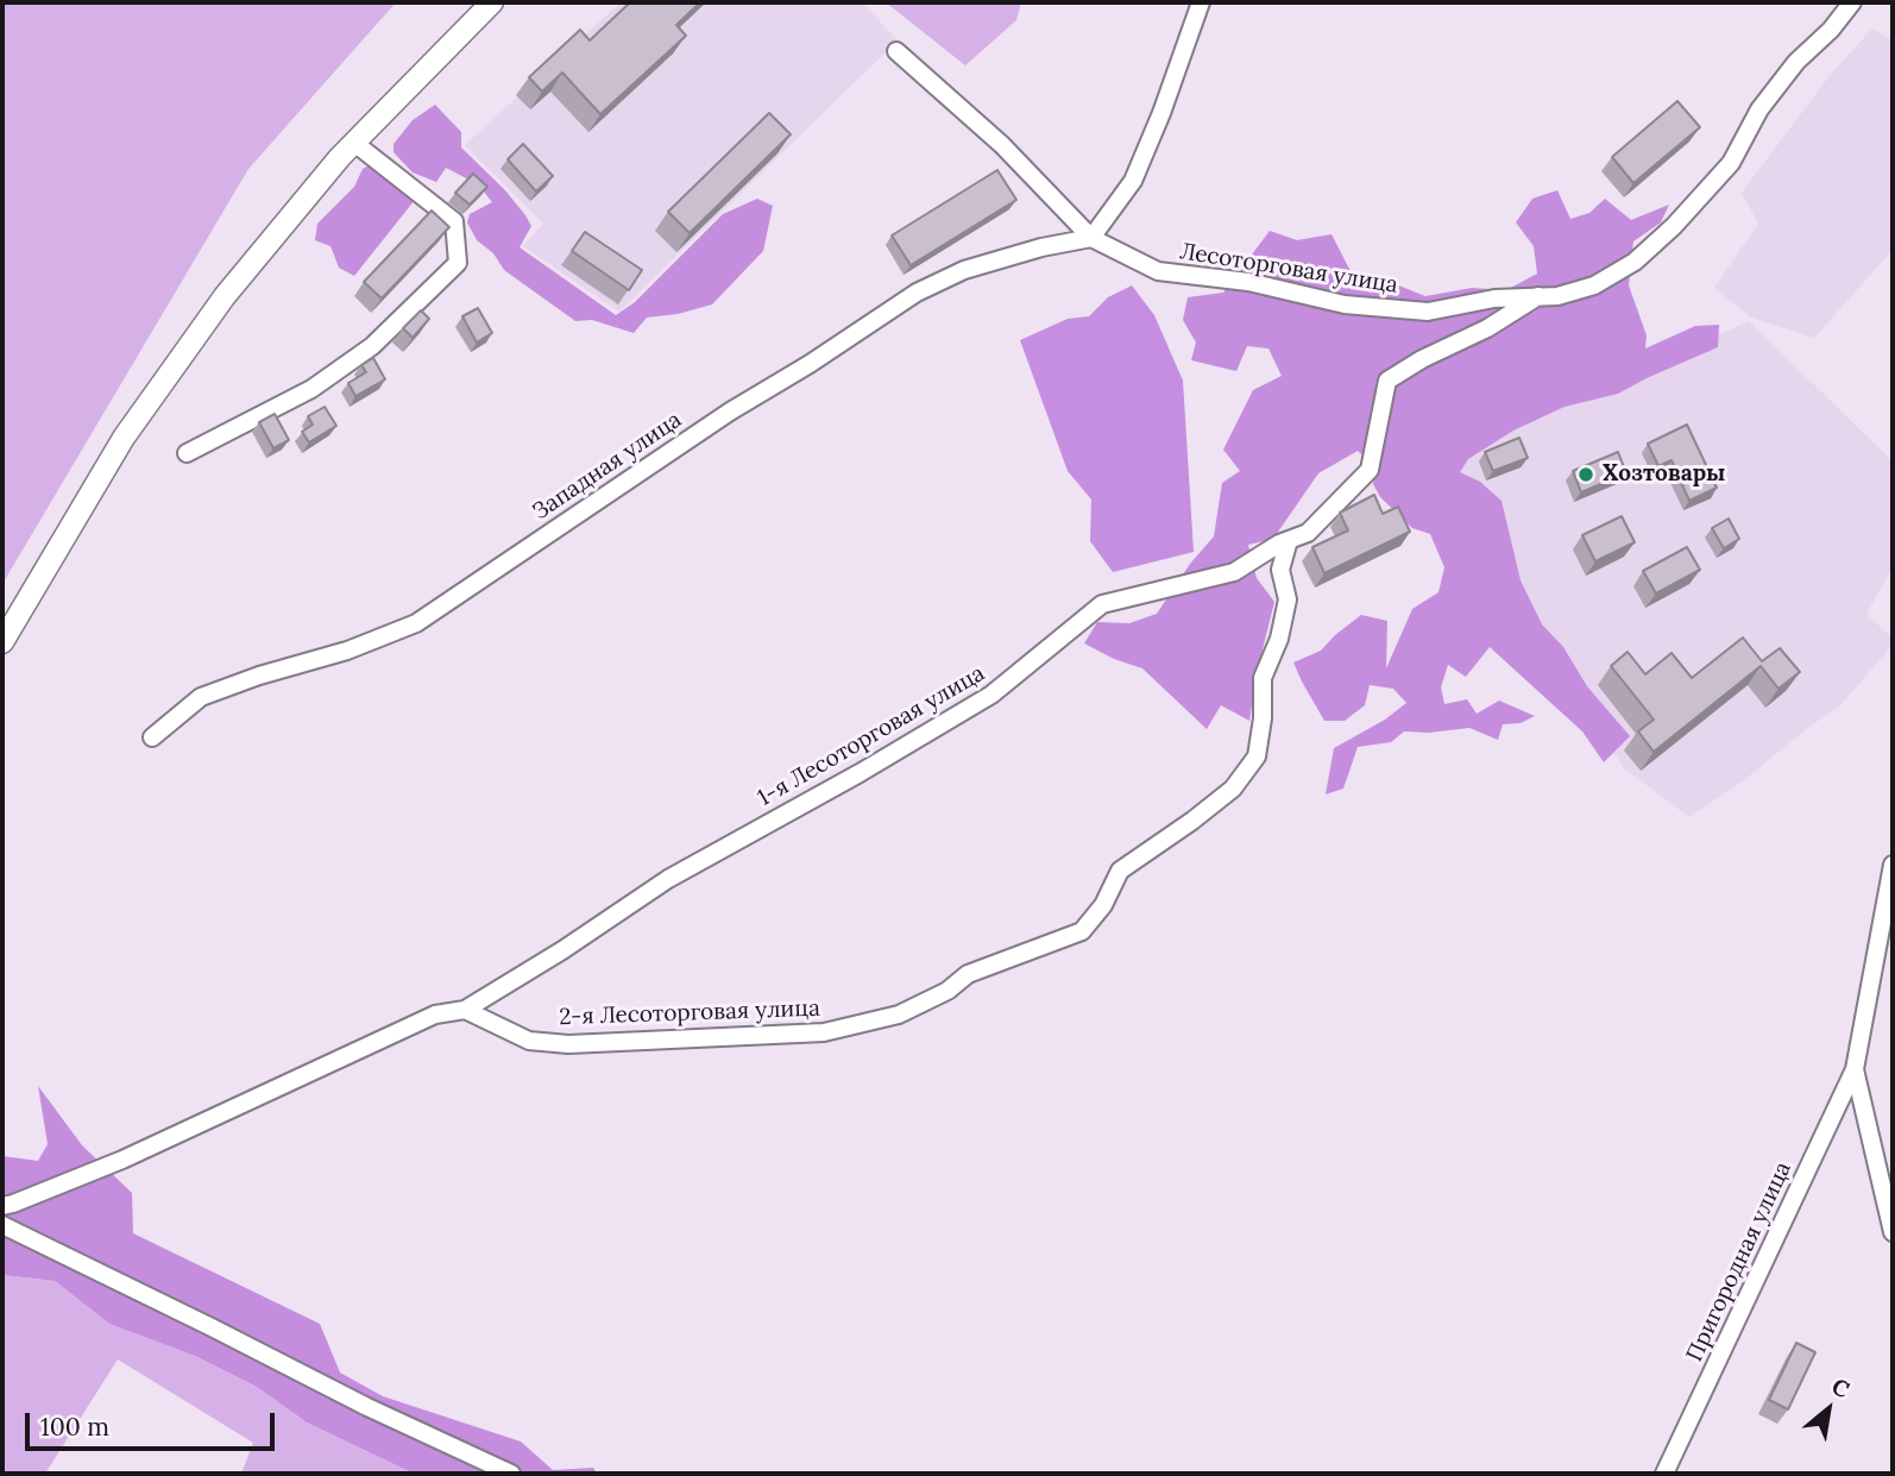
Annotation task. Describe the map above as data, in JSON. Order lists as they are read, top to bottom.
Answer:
{
  "streets": {
    "street": [
      "Лесоторговая улица",
      "Западная улица",
      "1-я Лесоторговая улица",
      "2-я Лесоторговая улица",
      "Пригородная улица"
    ]
  },
  "crossings": [
    ["Лесоторговая улица", "Западная улица"],
    ["Лесоторговая улица", "1-я Лесоторговая улица"],
    ["1-я Лесоторговая улица", "2-я Лесоторговая улица"]
  ],
  "places": ["Хозтовары"],
  "scale_bar": "100 m",
  "north": "top right"
}
